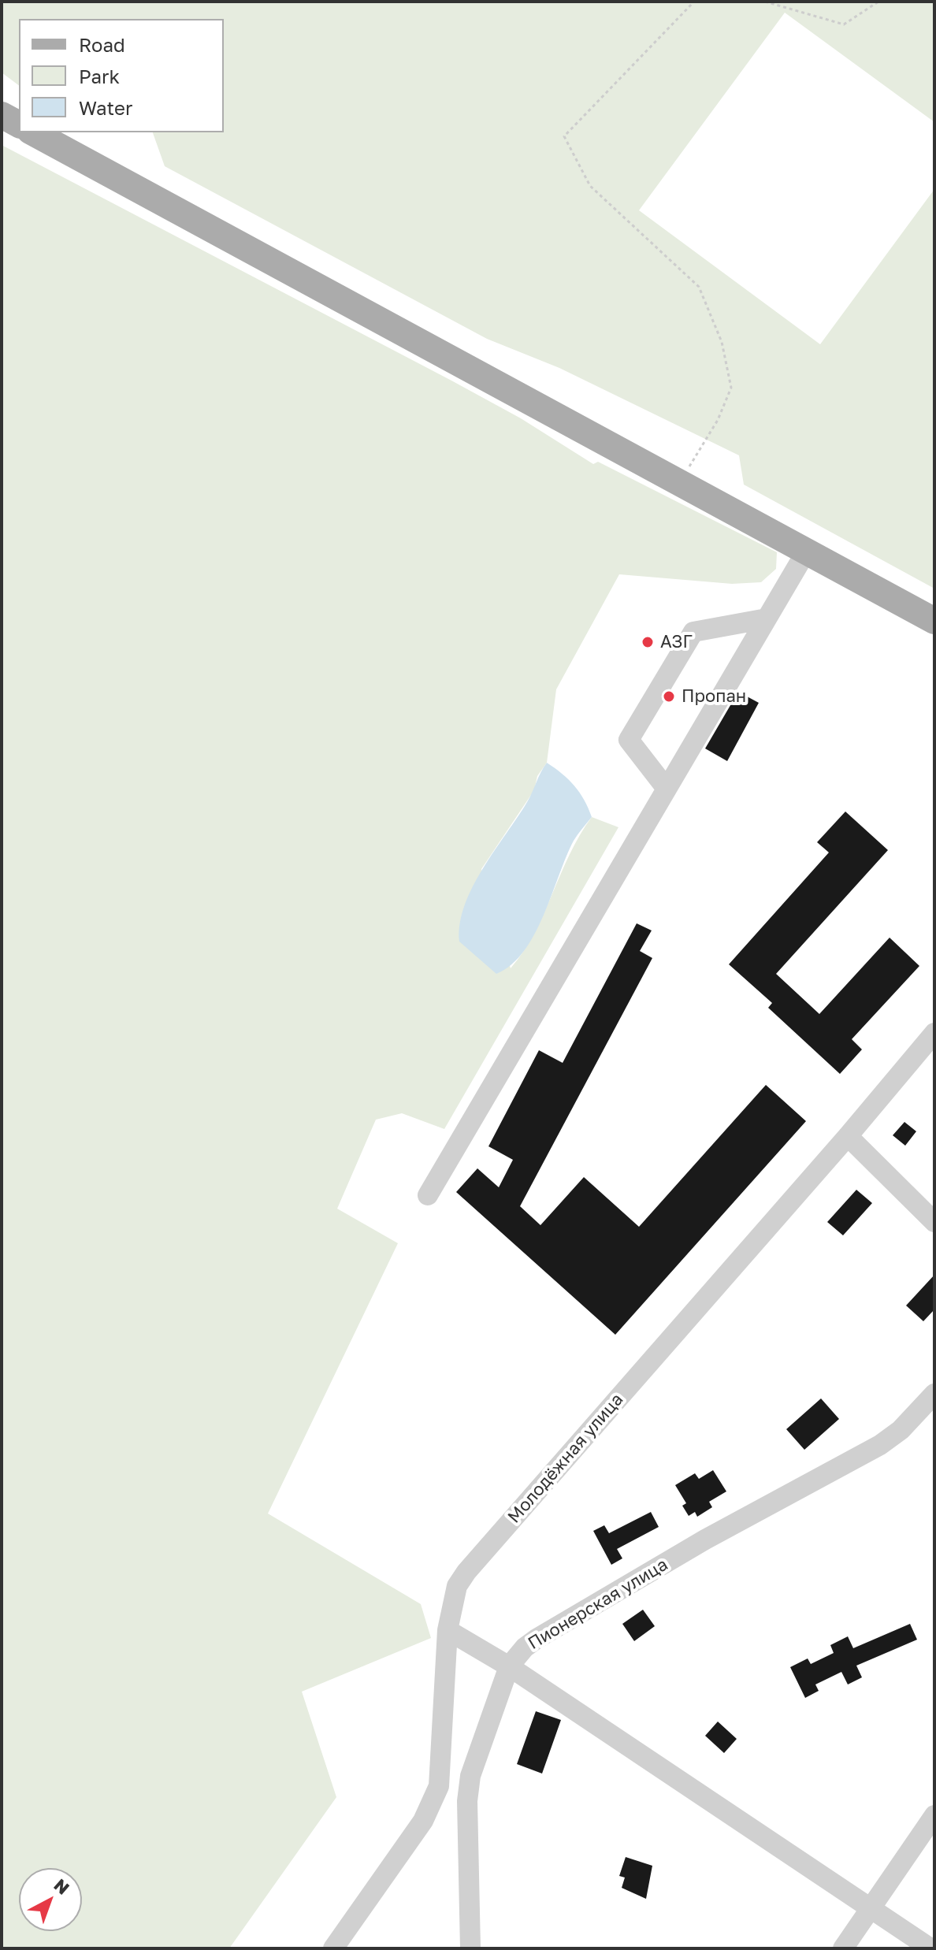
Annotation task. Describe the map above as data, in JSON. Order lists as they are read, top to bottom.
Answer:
{
  "streets": {
    "street": ["Молодёжная улица", "Пионерская улица"]
  },
  "places": ["АЗГ", "Пропан"],
  "legend": ["Road", "Park", "Water"],
  "north": "top right"
}
